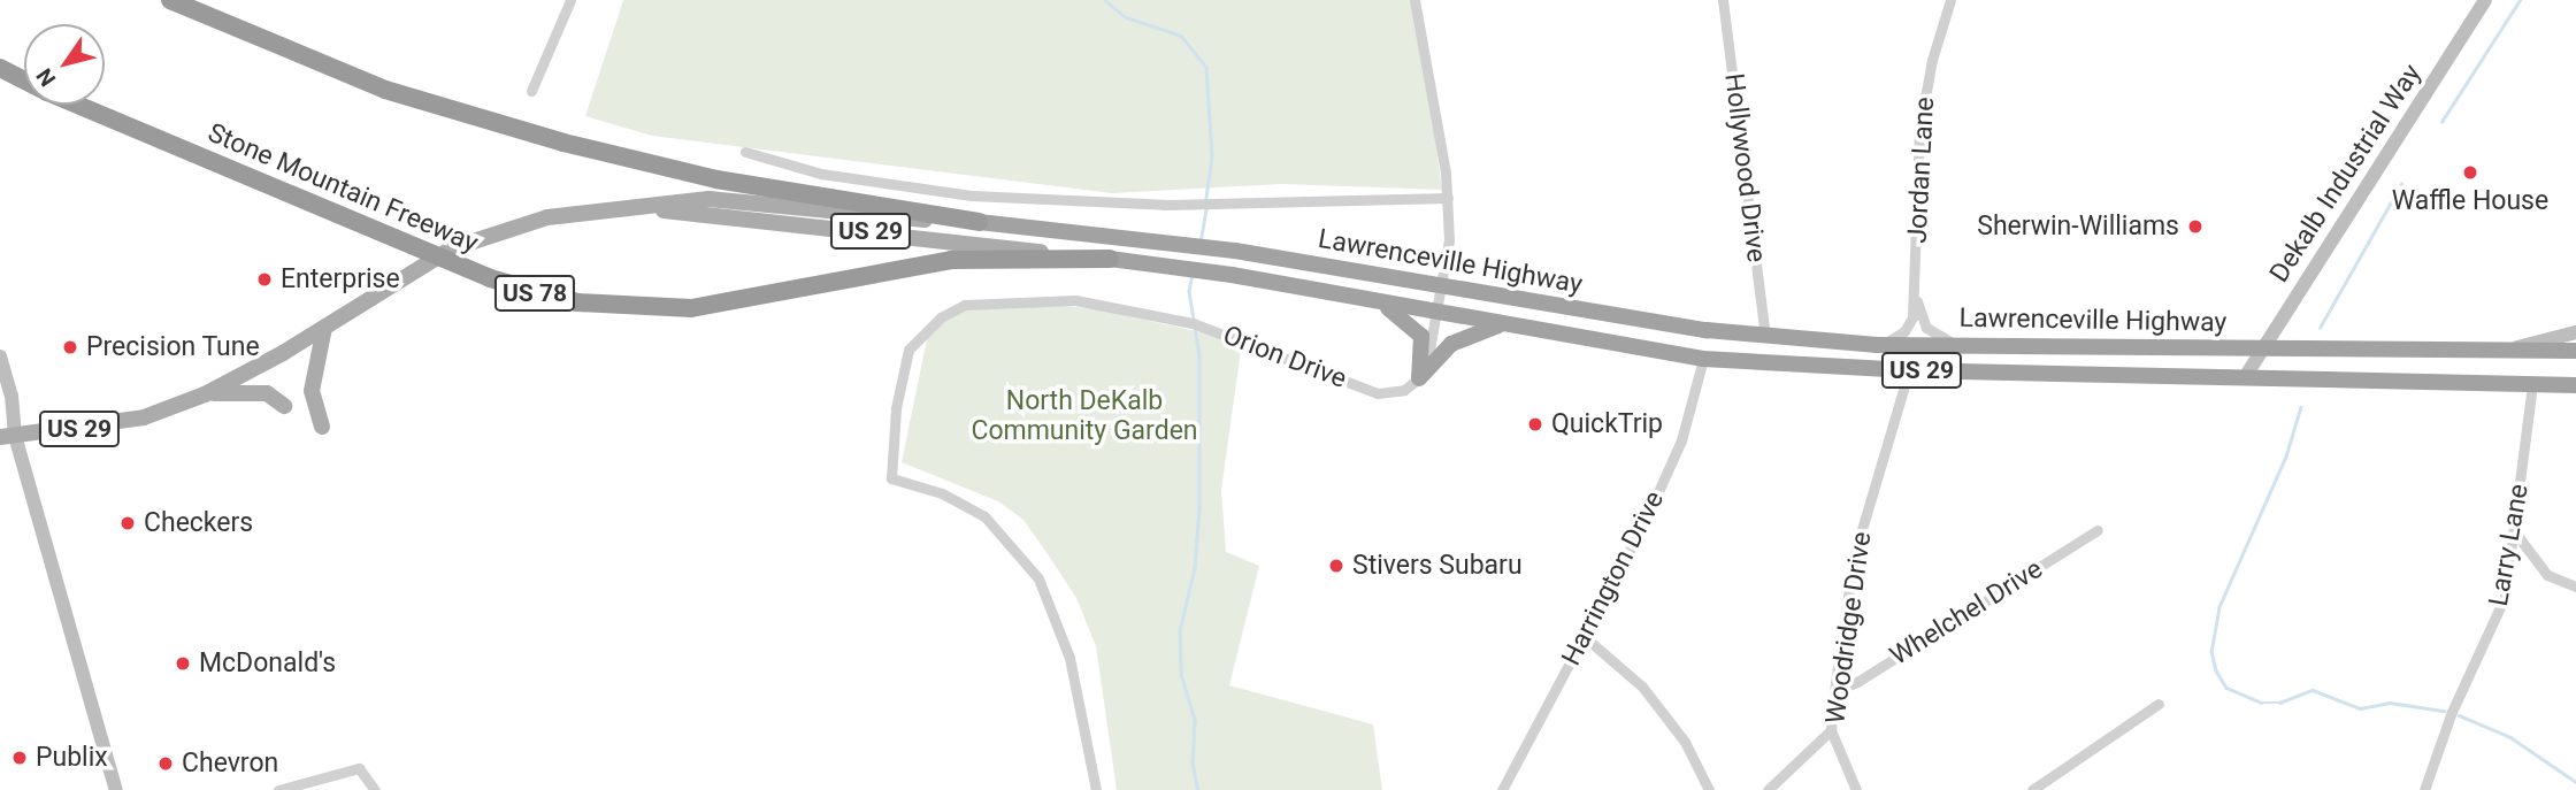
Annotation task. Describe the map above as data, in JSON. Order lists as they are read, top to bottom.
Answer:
{
  "streets": {
    "highway": [
      "Stone Mountain Freeway",
      "US 29",
      "Lawrenceville Highway",
      "US 78"
    ],
    "main road": ["Dekalb Industrial Way"],
    "street": [
      "Hollywood Drive",
      "Jordan Lane",
      "Orion Drive",
      "Larry Lane",
      "Harrington Drive",
      "Whelchel Drive",
      "Woodridge Drive"
    ]
  },
  "crossings": [
    ["Hollywood Drive", "Lawrenceville Highway"],
    ["Jordan Lane", "Lawrenceville Highway"],
    ["Dekalb Industrial Way", "US 29"],
    ["Dekalb Industrial Way", "Lawrenceville Highway"],
    ["Stone Mountain Freeway", "Lawrenceville Highway"],
    ["US 29", "Lawrenceville Highway"],
    ["US 29", "Larry Lane"],
    ["Lawrenceville Highway", "Harrington Drive"],
    ["Lawrenceville Highway", "Woodridge Drive"],
    ["Whelchel Drive", "Woodridge Drive"]
  ],
  "parks": ["North DeKalb Community Garden"],
  "places": [
    "Waffle House",
    "Sherwin-Williams",
    "Enterprise",
    "Precision Tune",
    "QuickTrip",
    "Checkers",
    "Stivers Subaru",
    "McDonald's",
    "Publix",
    "Chevron"
  ],
  "north": "bottom left"
}
